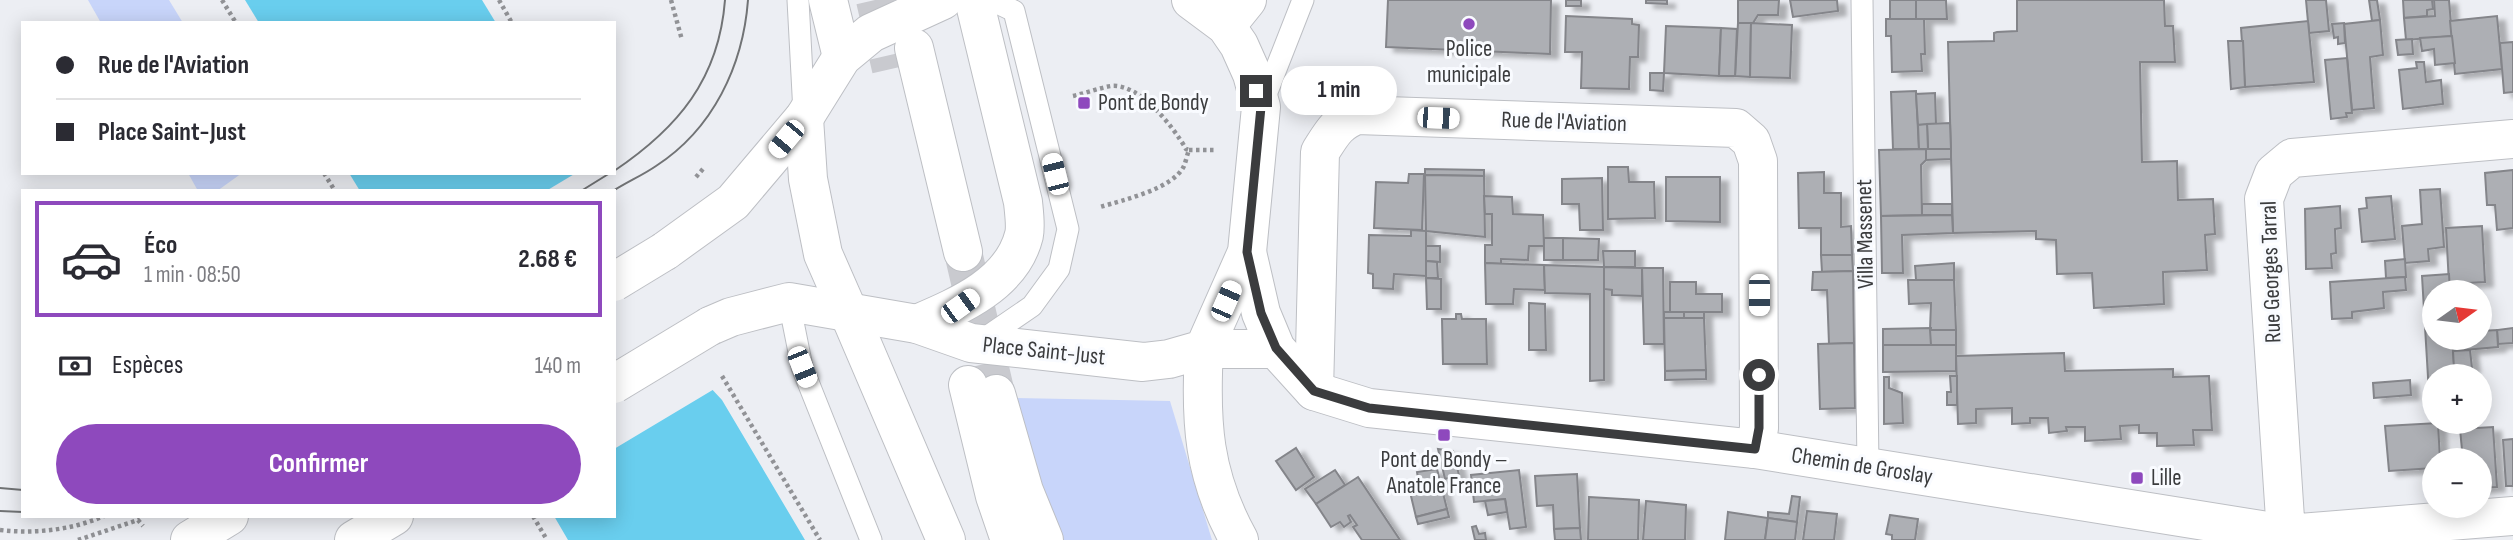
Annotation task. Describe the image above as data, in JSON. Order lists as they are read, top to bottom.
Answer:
{
  "streets": {
    "main road": [
      "Rue de l'Aviation",
      "Rue Georges Tarral",
      "Place Saint-Just",
      "Chemin de Groslay"
    ],
    "lane": ["Villa Massenet"]
  },
  "crossings": [
    ["Rue de l'Aviation", "Chemin de Groslay"],
    ["Villa Massenet", "Chemin de Groslay"],
    ["Rue Georges Tarral", "Chemin de Groslay"]
  ],
  "places": {
    "other": ["Police municipale"],
    "transit": ["Pont de Bondy", "Pont de Bondy – Anatole France", "Lille"]
  },
  "north": "right",
  "page": {
    "banner": ["Rue de l'Aviation", "Place Saint-Just"],
    "bubble": "1 min",
    "list": [
      {
        "name": "Éco",
        "note": "1 min · 08:50",
        "value": "2.68 €"
      }
    ],
    "map_buttons": ["+", "−"],
    "pay": ["Espèces", "140 m"],
    "buttons": "Confirmer"
  }
}
